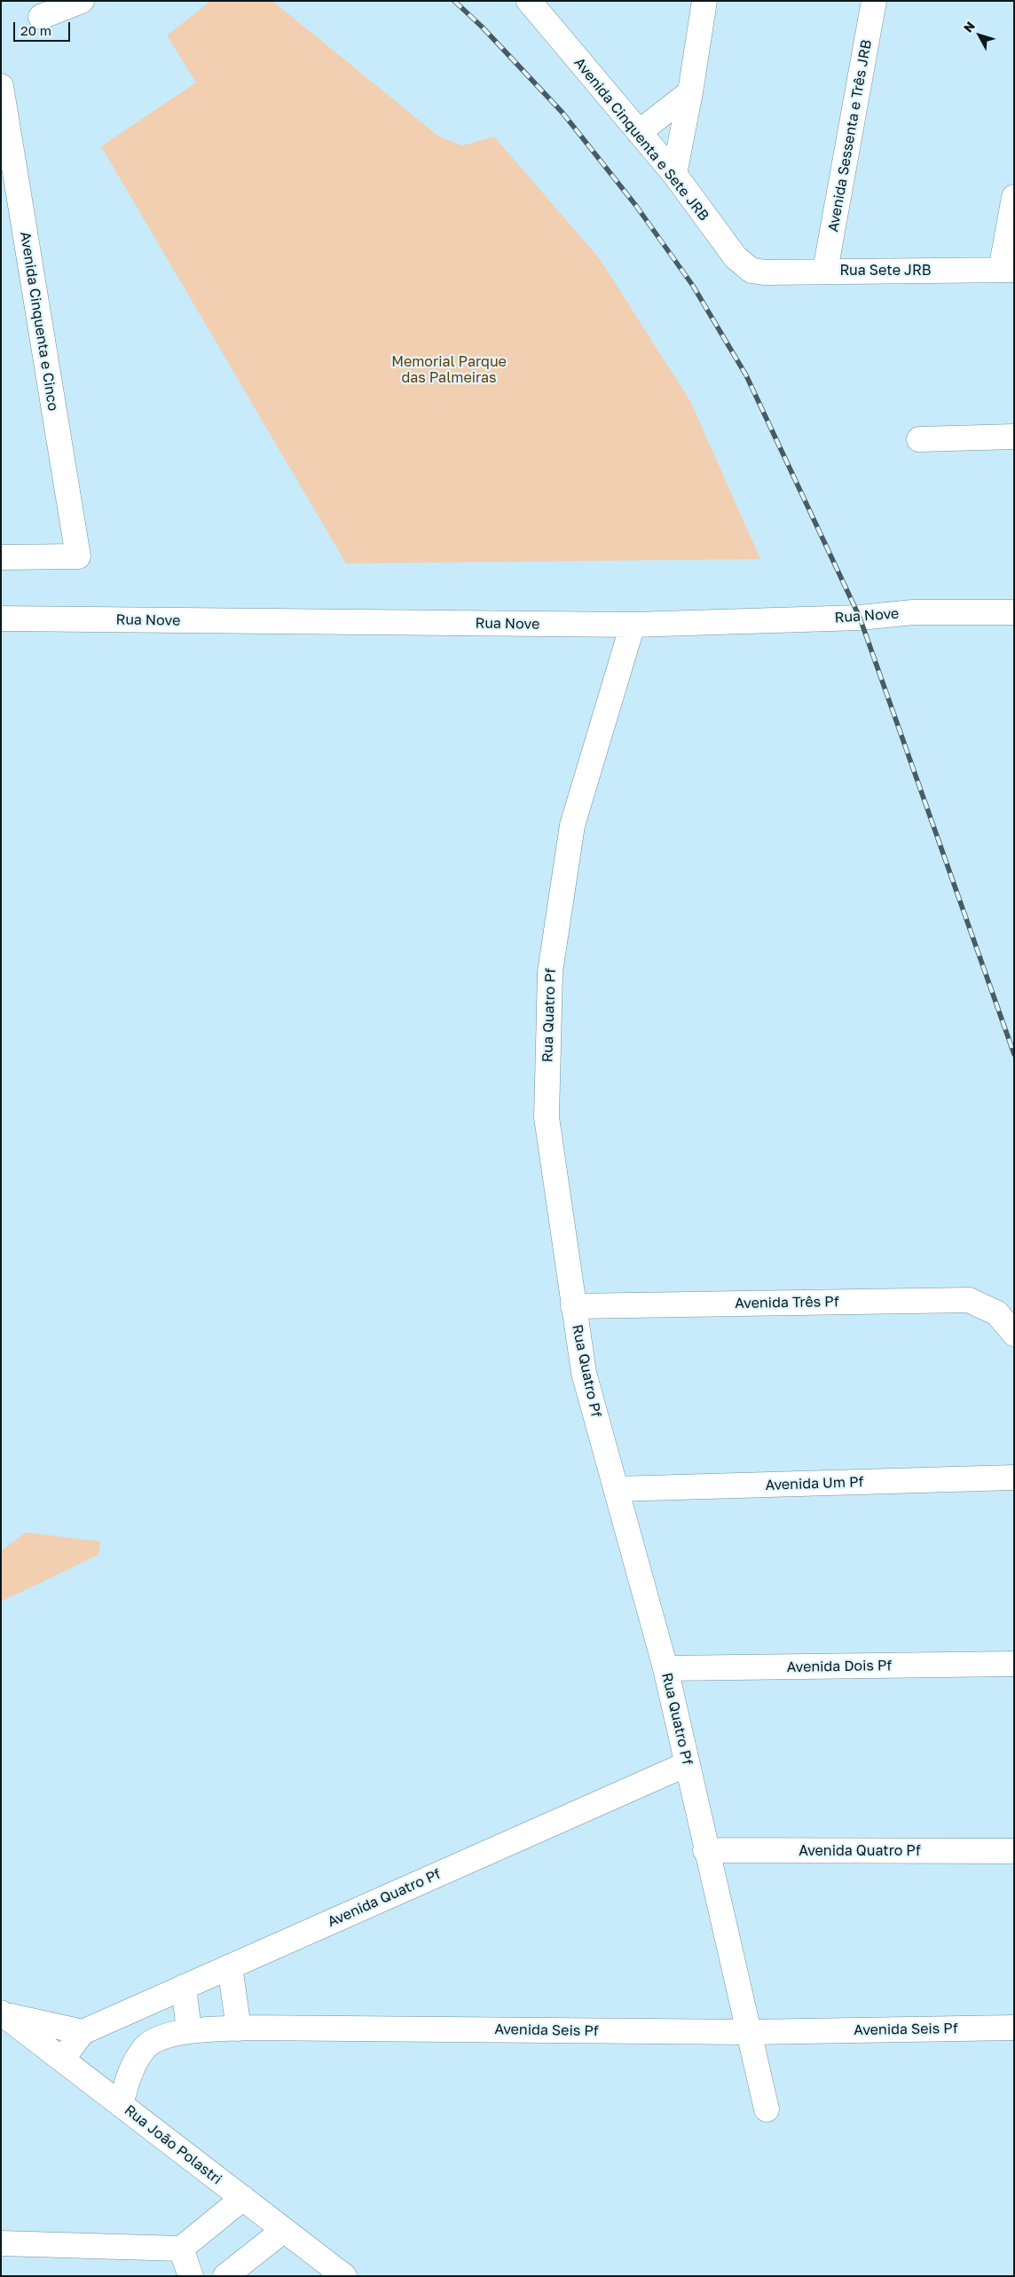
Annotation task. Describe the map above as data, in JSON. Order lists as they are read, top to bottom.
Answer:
{
  "streets": {
    "street": [
      "Avenida Sessenta e Três JRB",
      "Avenida Cinquenta e Sete JRB",
      "Rua Sete JRB",
      "Avenida Cinquenta e Cinco",
      "Rua Nove",
      "Rua Quatro Pf",
      "Avenida Três Pf",
      "Avenida Um Pf",
      "Avenida Dois Pf",
      "Avenida Quatro Pf",
      "Avenida Seis Pf",
      "Rua João Polastri"
    ]
  },
  "crossings": [
    ["Avenida Sessenta e Três JRB", "Rua Sete JRB"],
    ["Avenida Cinquenta e Sete JRB", "Rua Sete JRB"],
    ["Rua Nove", "Rua Quatro Pf"],
    ["Rua Quatro Pf", "Avenida Três Pf"],
    ["Rua Quatro Pf", "Avenida Um Pf"],
    ["Rua Quatro Pf", "Avenida Dois Pf"],
    ["Rua Quatro Pf", "Avenida Quatro Pf"],
    ["Rua Quatro Pf", "Avenida Seis Pf"],
    ["Avenida Quatro Pf", "Rua João Polastri"],
    ["Avenida Seis Pf", "Rua João Polastri"]
  ],
  "parks": ["Memorial Parque das Palmeiras"],
  "scale_bar": "20 m",
  "north": "top left"
}
